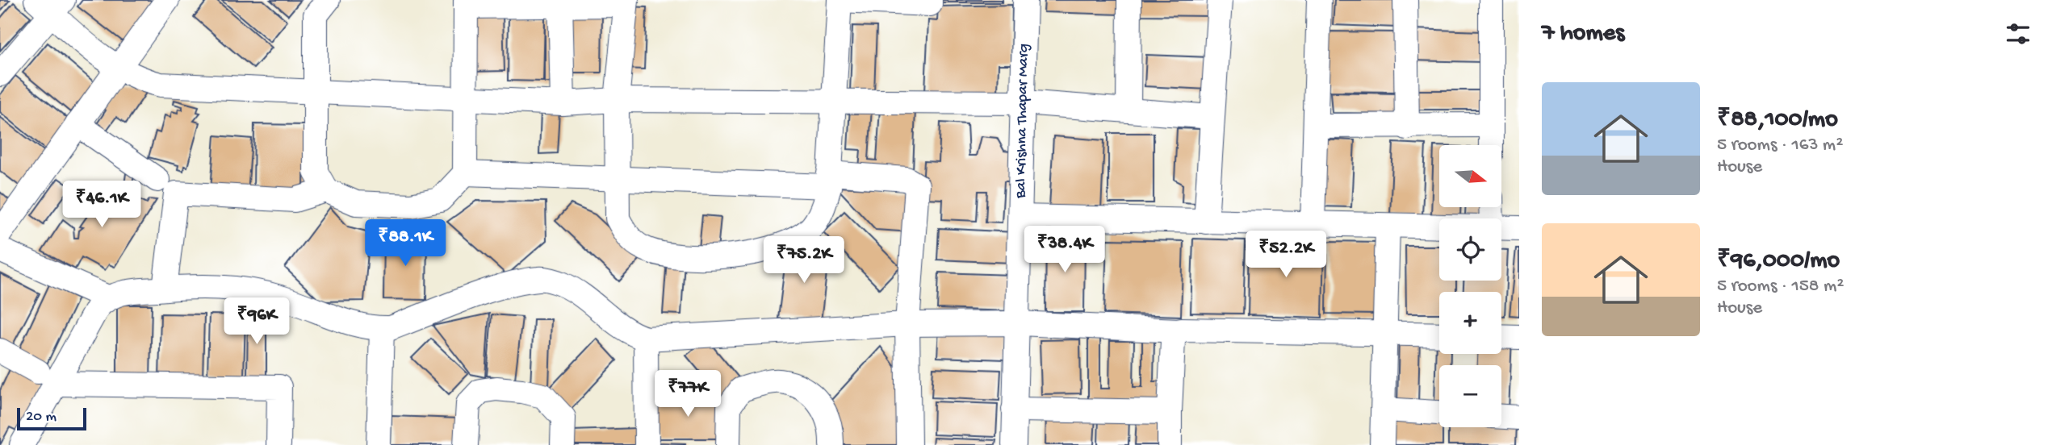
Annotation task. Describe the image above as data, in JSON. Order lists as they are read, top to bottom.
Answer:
{
  "streets": {
    "street": ["Bal Krishna Thapar Marg"]
  },
  "scale_bar": "20 m",
  "north": "right",
  "page": {
    "heading": "7 homes",
    "list": [
      {
        "name": "₹88,100/mo",
        "note": "5 rooms · 163 m² · House"
      },
      {
        "name": "₹96,000/mo",
        "note": "5 rooms · 158 m² · House"
      }
    ],
    "map_buttons": ["+", "−"],
    "price": [
      "₹46.1K",
      "₹88.1K",
      "₹38.4K",
      "₹52.2K",
      "₹75.2K",
      "₹96K",
      "₹77K"
    ],
    "scale": "20 m"
  }
}
